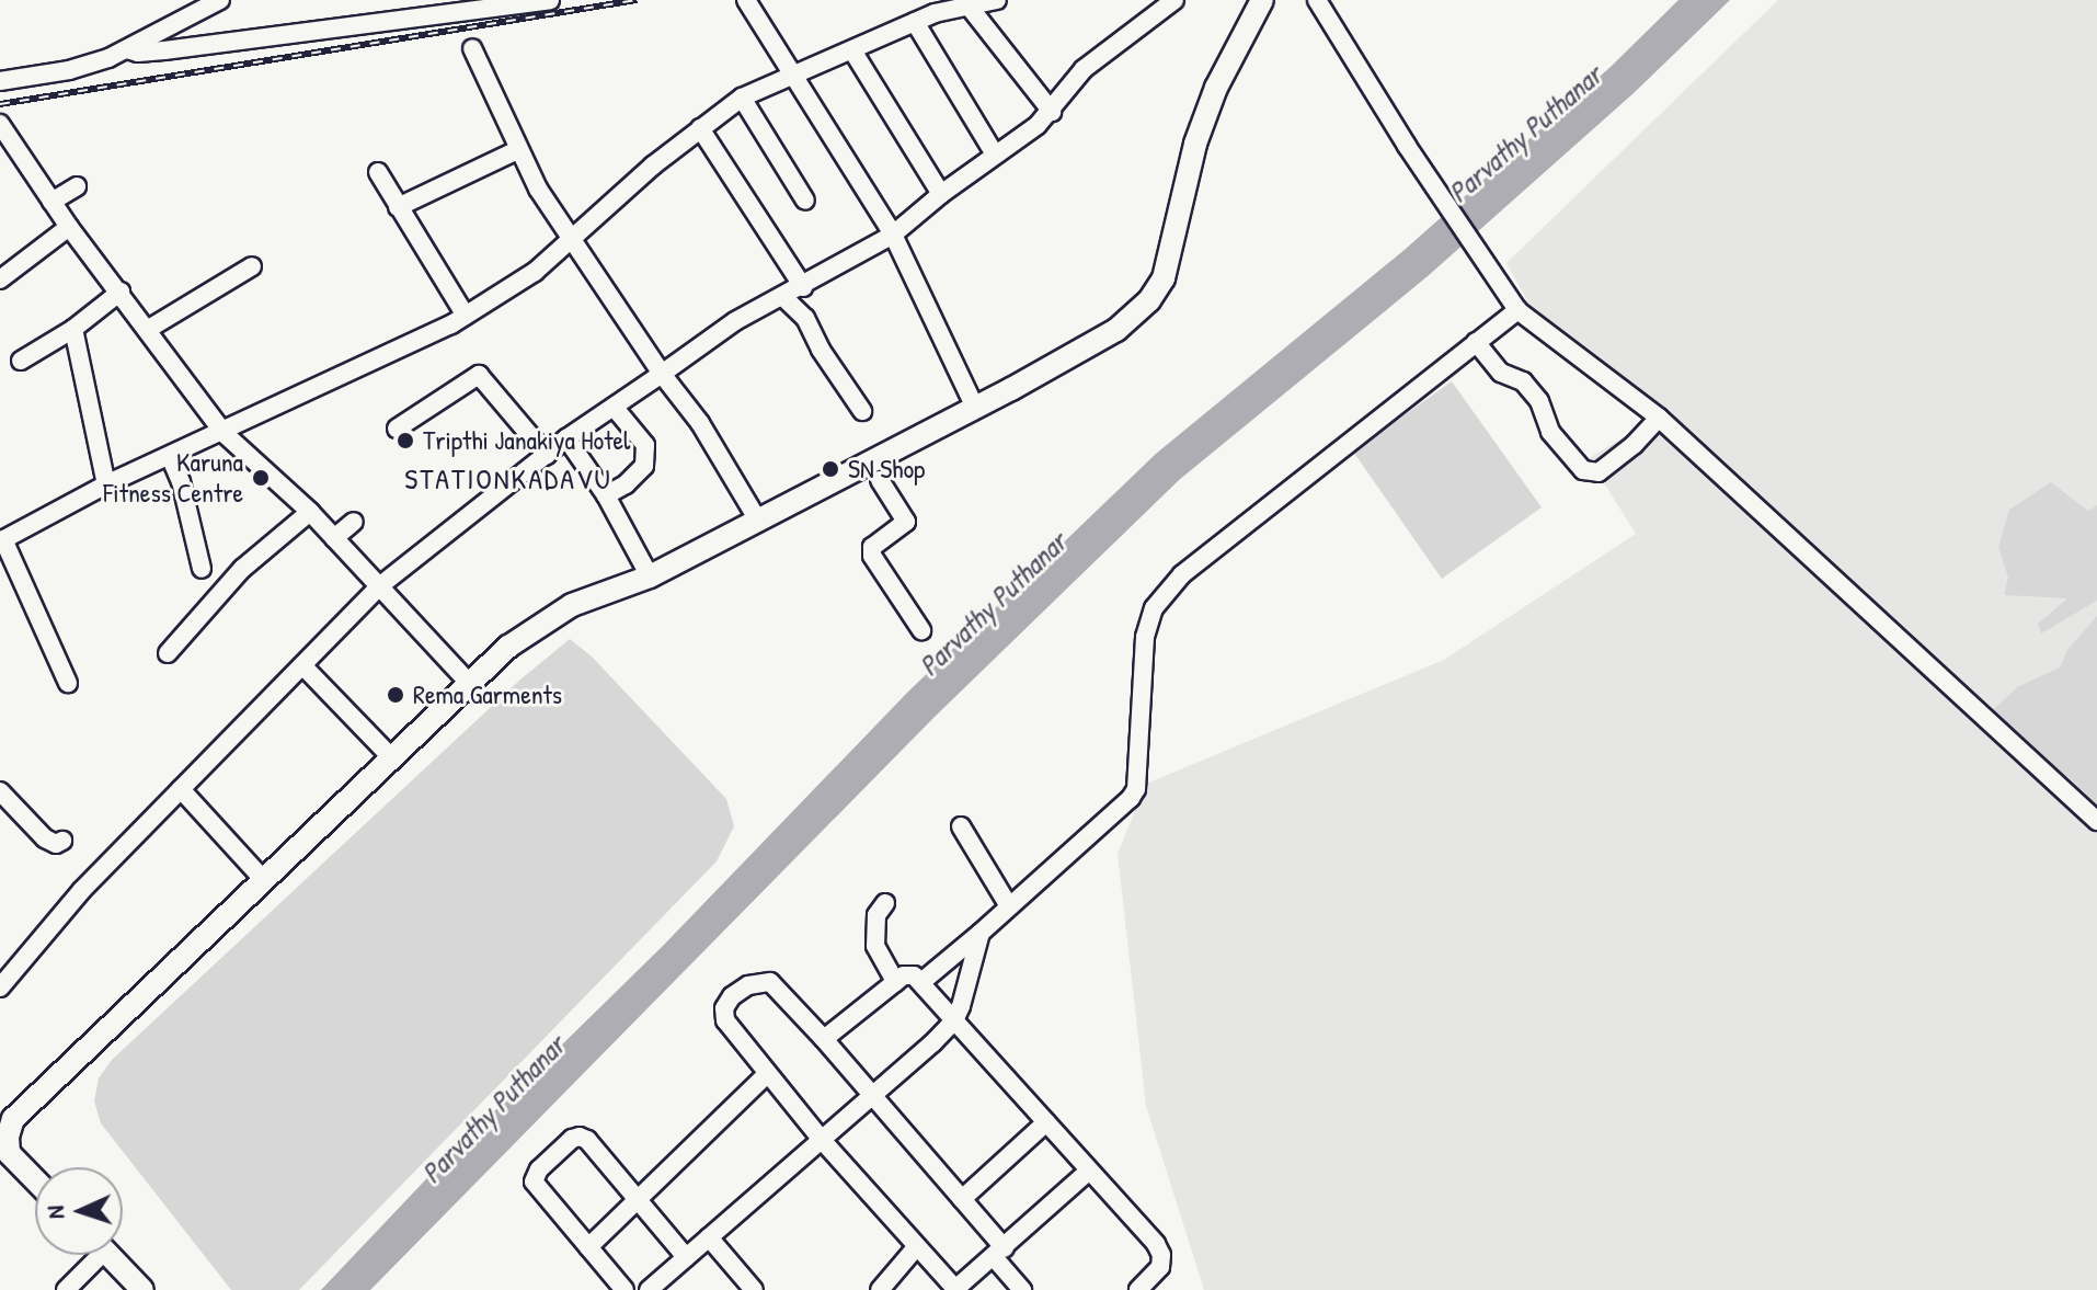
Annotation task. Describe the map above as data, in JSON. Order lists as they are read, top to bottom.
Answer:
{
  "districts": ["STATIONKADAVU"],
  "water": ["Parvathy Puthanar"],
  "places": [
    "Tripthi Janakiya Hotel",
    "SN Shop",
    "Karuna Fitness Centre",
    "Rema Garments"
  ],
  "north": "left"
}
